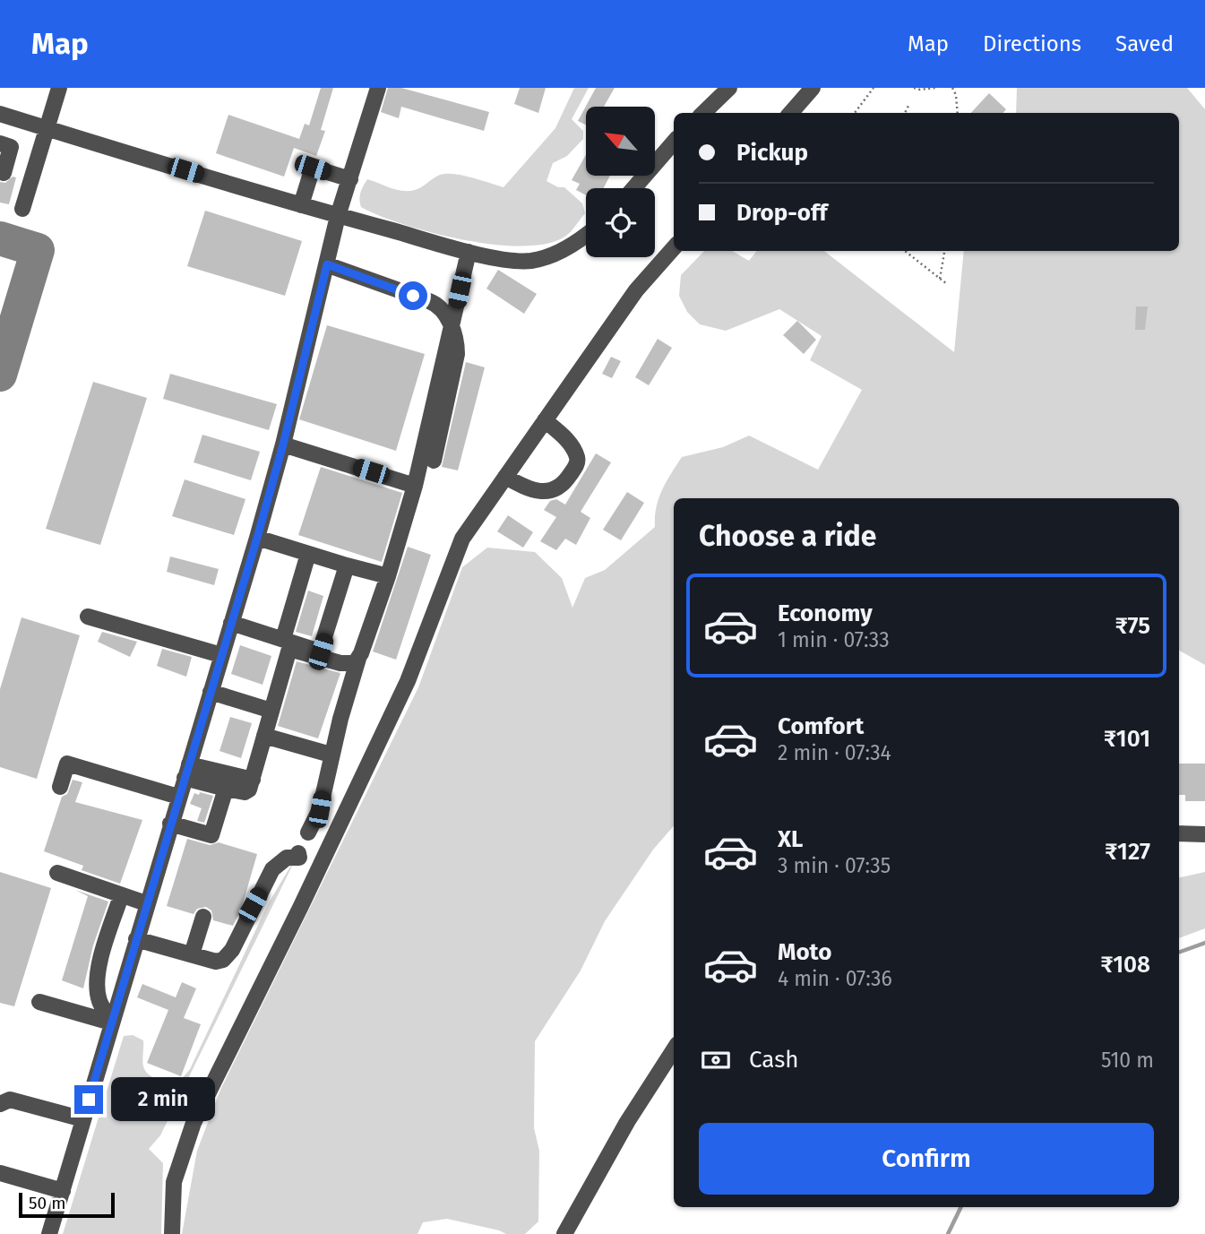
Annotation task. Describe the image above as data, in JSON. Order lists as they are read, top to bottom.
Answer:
{
  "scale_bar": "50 m",
  "north": "top left",
  "page": {
    "header": "Map",
    "nav": ["Map", "Directions", "Saved"],
    "banner": ["Pickup", "Drop-off"],
    "heading": "Choose a ride",
    "list": [
      {
        "name": "Economy",
        "note": "1 min · 07:33",
        "value": "₹75"
      },
      {
        "name": "Comfort",
        "note": "2 min · 07:34",
        "value": "₹101"
      },
      {
        "name": "XL",
        "note": "3 min · 07:35",
        "value": "₹127"
      },
      {
        "name": "Moto",
        "note": "4 min · 07:36",
        "value": "₹108"
      }
    ],
    "pay": ["Cash", "510 m"],
    "bubble": "2 min",
    "buttons": "Confirm",
    "scale": "50 m"
  }
}
